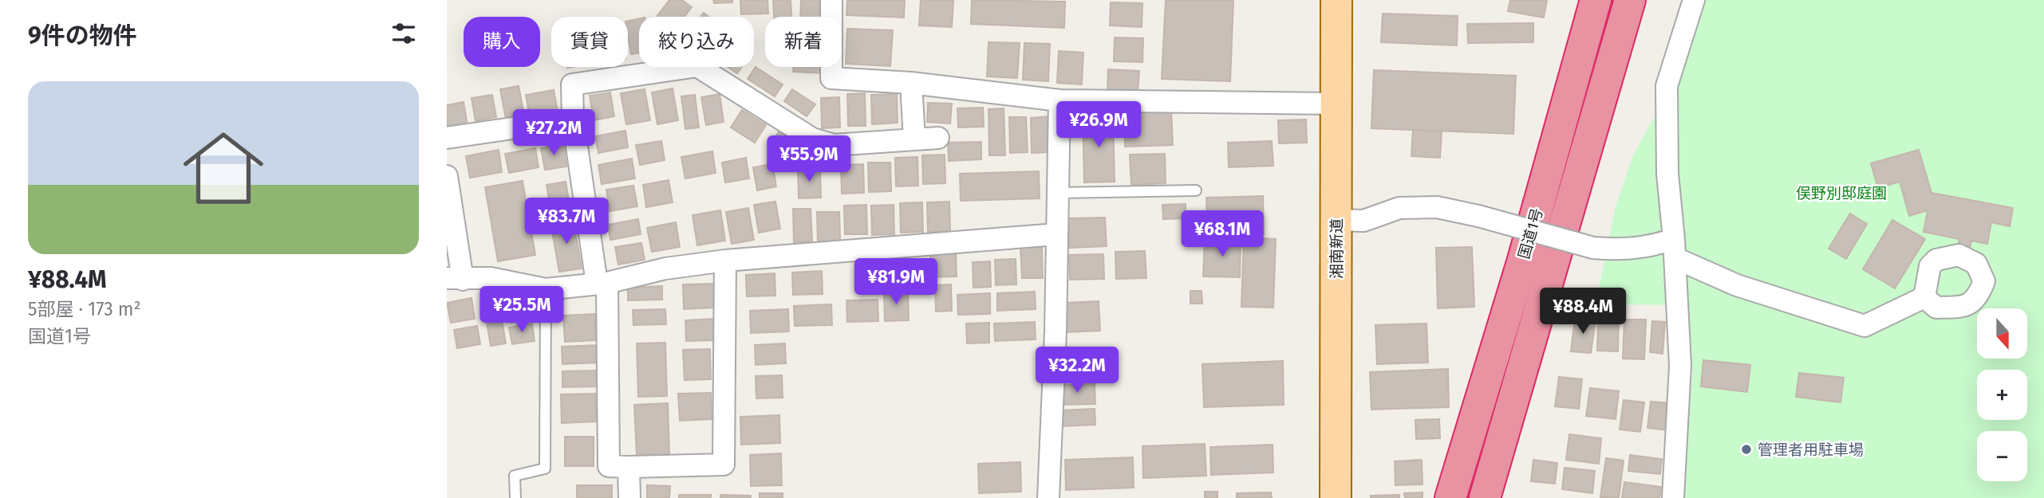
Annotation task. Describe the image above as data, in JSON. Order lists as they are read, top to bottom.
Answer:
{
  "streets": {
    "highway": ["国道1号"],
    "main road": ["湘南新道"]
  },
  "parks": ["俣野別邸庭園"],
  "places": ["管理者用駐車場"],
  "north": "bottom",
  "page": {
    "heading": "9件の物件",
    "chip": [
      "購入",
      "賃貸",
      "絞り込み",
      "新着"
    ],
    "list": [
      {
        "name": "¥88.4M",
        "note": "5部屋 · 173 m² · 国道1号"
      }
    ],
    "price": [
      "¥26.9M",
      "¥27.2M",
      "¥55.9M",
      "¥83.7M",
      "¥68.1M",
      "¥81.9M",
      "¥25.5M",
      "¥88.4M",
      "¥32.2M"
    ],
    "map_buttons": ["+", "−"]
  }
}
